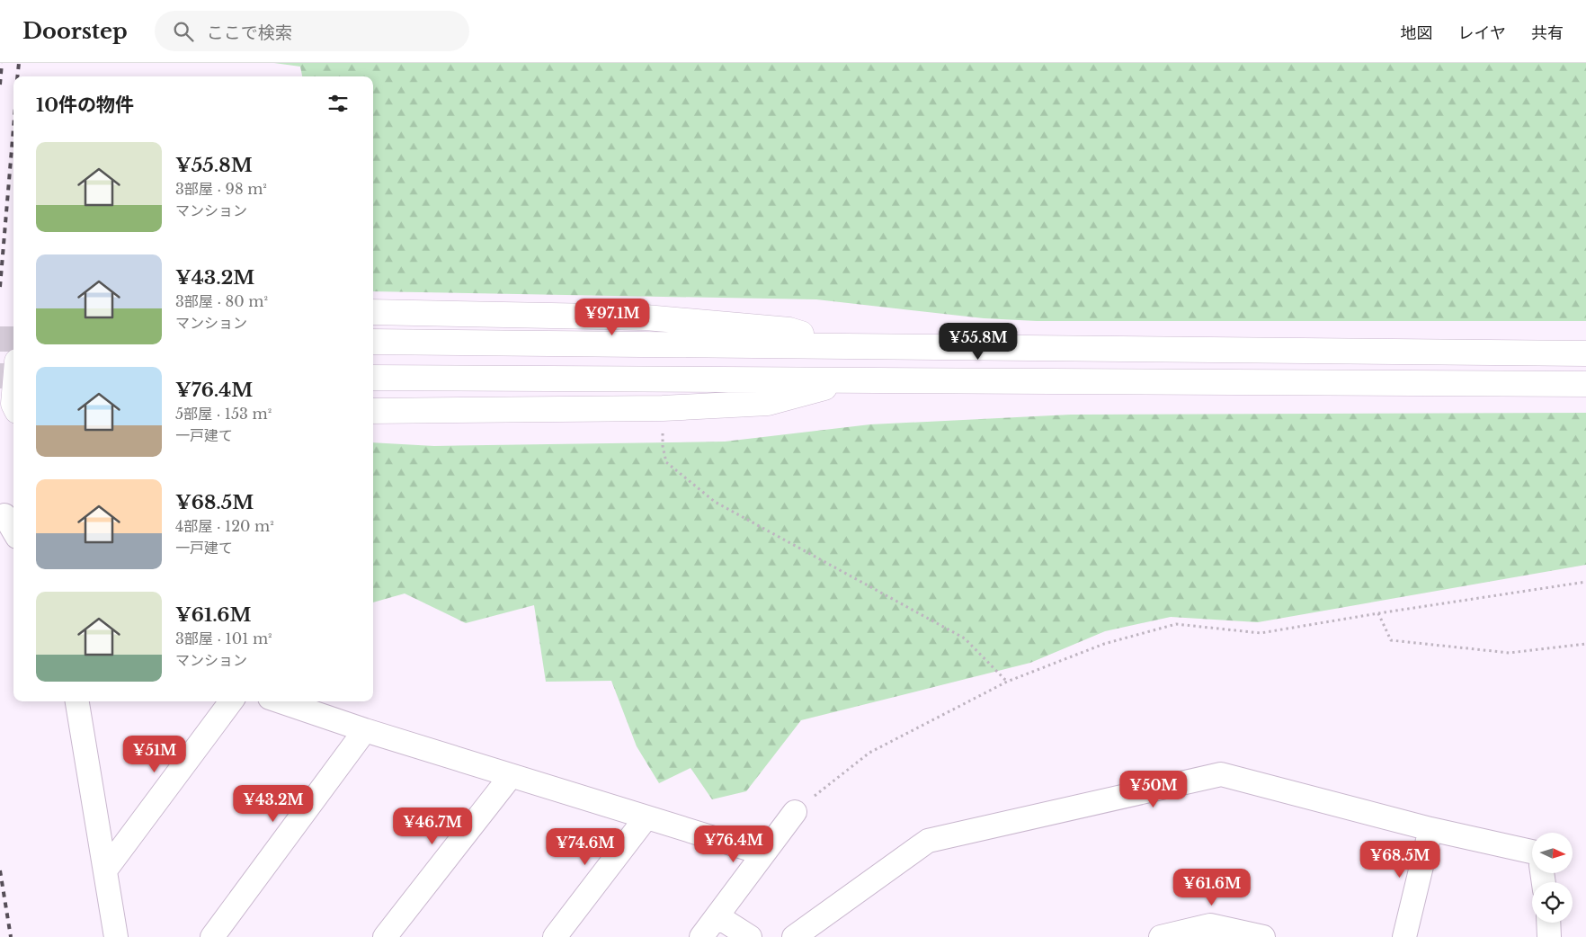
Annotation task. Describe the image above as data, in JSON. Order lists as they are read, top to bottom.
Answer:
{
  "north": "right",
  "page": {
    "header": "Doorstep",
    "search": "ここで検索",
    "nav": ["地図", "レイヤ", "共有"],
    "heading": "10件の物件",
    "list": [
      {
        "name": "¥55.8M",
        "note": "3部屋 · 98 m² · マンション"
      },
      {
        "name": "¥43.2M",
        "note": "3部屋 · 80 m² · マンション"
      },
      {
        "name": "¥76.4M",
        "note": "5部屋 · 153 m² · 一戸建て"
      },
      {
        "name": "¥68.5M",
        "note": "4部屋 · 120 m² · 一戸建て"
      },
      {
        "name": "¥61.6M",
        "note": "3部屋 · 101 m² · マンション"
      }
    ],
    "price": [
      "¥97.1M",
      "¥55.8M",
      "¥51M",
      "¥50M",
      "¥43.2M",
      "¥46.7M",
      "¥76.4M",
      "¥74.6M",
      "¥68.5M",
      "¥61.6M"
    ]
  }
}
